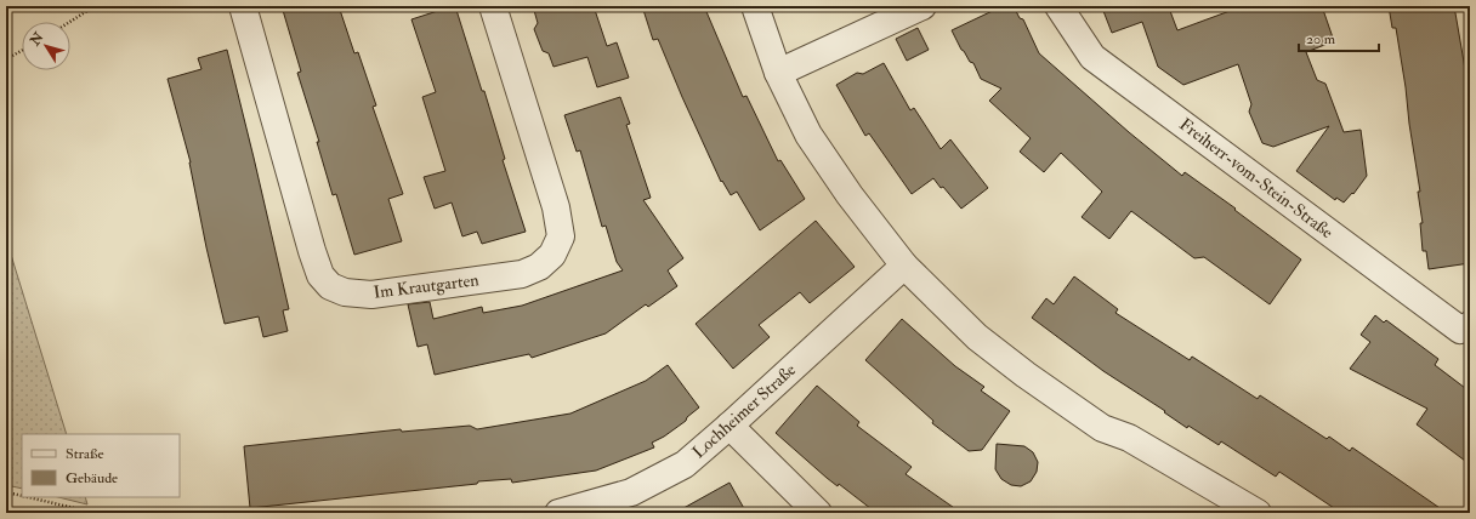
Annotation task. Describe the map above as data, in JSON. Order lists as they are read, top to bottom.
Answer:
{
  "streets": {
    "street": ["Freiherr-vom-Stein-Straße", "Im Krautgarten", "Lochheimer Straße"]
  },
  "legend": ["Straße", "Gebäude"],
  "scale_bar": "20 m",
  "north": "top left"
}
